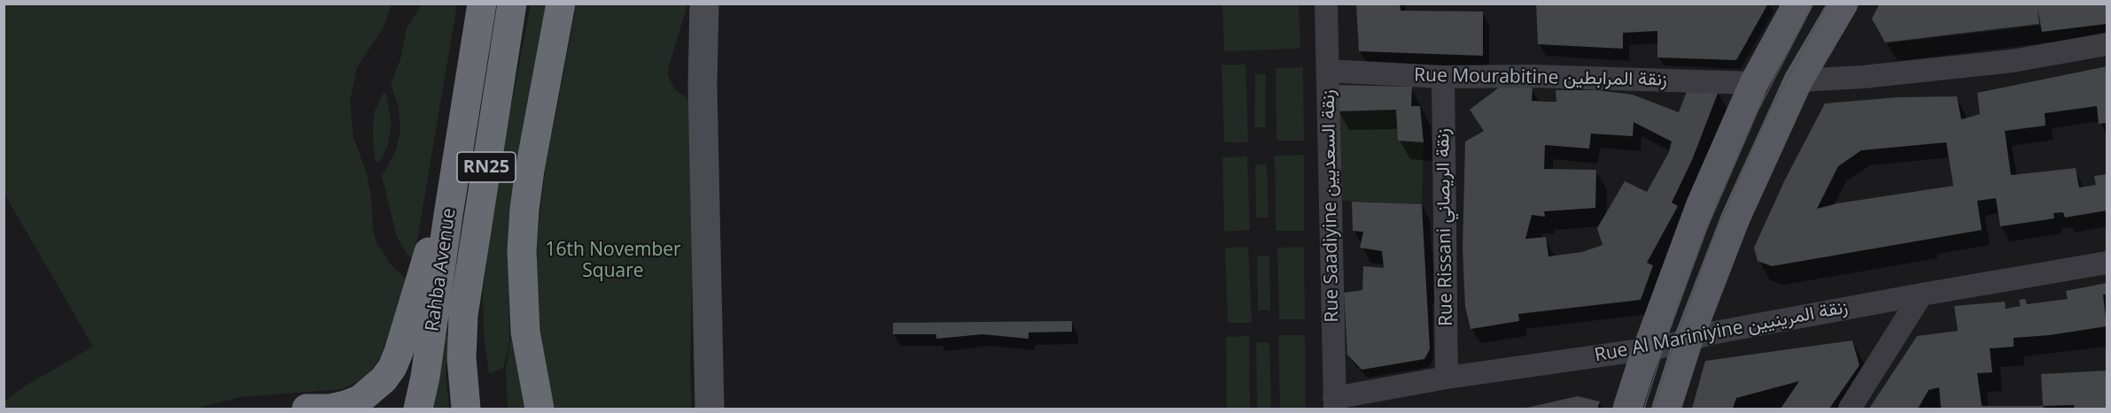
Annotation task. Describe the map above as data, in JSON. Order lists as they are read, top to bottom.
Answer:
{
  "streets": {
    "highway": ["RN25", "Rahba Avenue"],
    "street": [
      "Rue Mourabitine زنقة المرابطين",
      "Rue Saadiyine زنقة السعديين",
      "Rue Rissani زنقة الريصاني",
      "Rue Al Mariniyine زنقة المرينيين"
    ]
  },
  "crossings": [
    ["Rue Mourabitine زنقة المرابطين", "Rue Saadiyine زنقة السعديين"],
    ["Rue Mourabitine زنقة المرابطين", "Rue Rissani زنقة الريصاني"],
    ["Rue Saadiyine زنقة السعديين", "Rue Al Mariniyine زنقة المرينيين"],
    ["Rue Rissani زنقة الريصاني", "Rue Al Mariniyine زنقة المرينيين"]
  ],
  "parks": ["16th November Square"]
}
